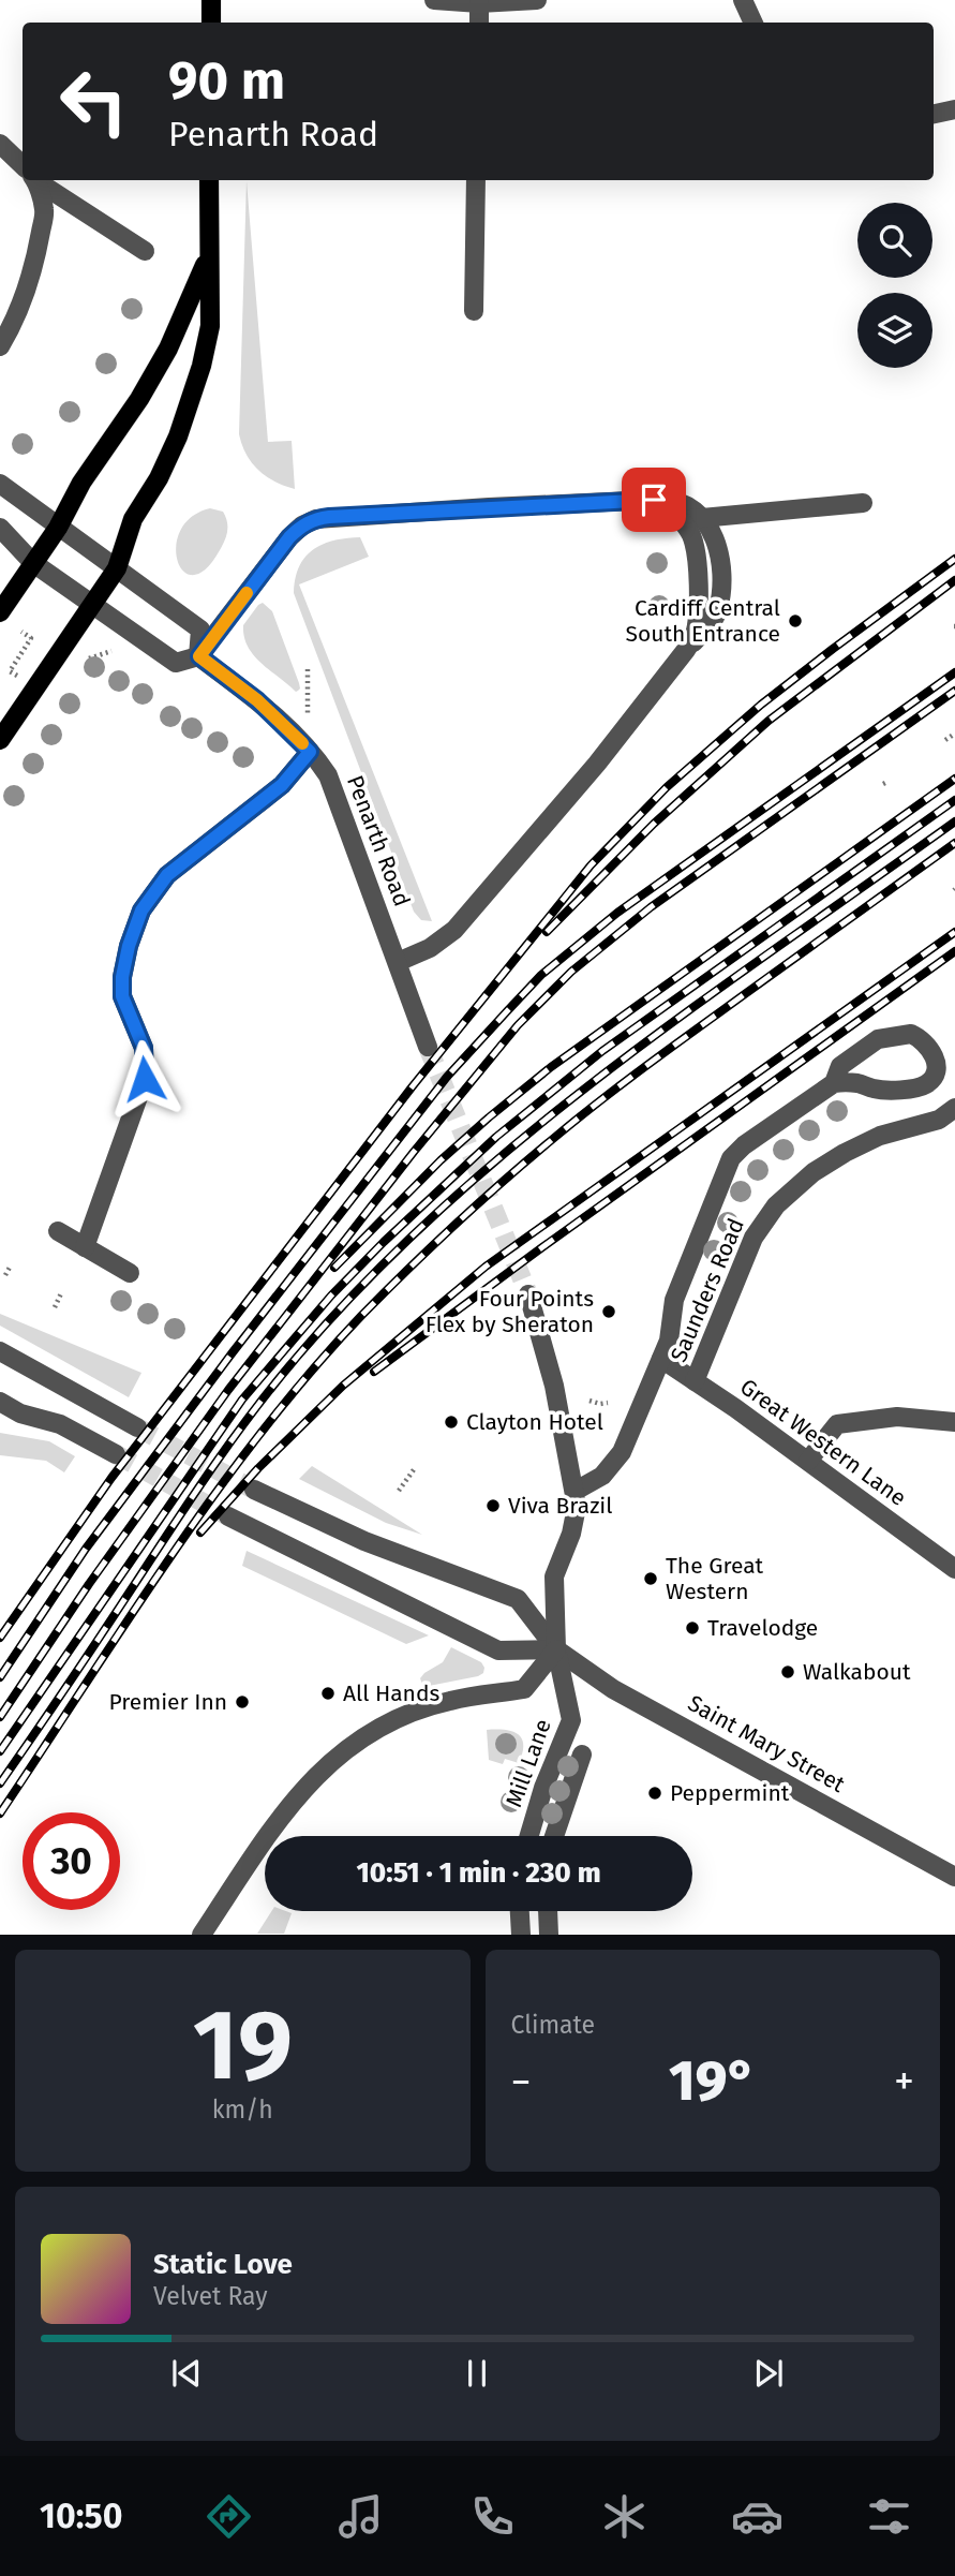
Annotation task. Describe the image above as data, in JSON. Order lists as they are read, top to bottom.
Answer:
{
  "streets": {
    "street": [
      "Penarth Road",
      "Saunders Road",
      "Great Western Lane",
      "Saint Mary Street",
      "Mill Lane"
    ]
  },
  "crossings": [
    ["Saunders Road", "Great Western Lane"],
    ["Saint Mary Street", "Mill Lane"]
  ],
  "places": [
    "Cardiff Central South Entrance",
    "Four Points Flex by Sheraton",
    "Clayton Hotel",
    "Viva Brazil",
    "The Great Western",
    "Travelodge",
    "Walkabout",
    "All Hands",
    "Premier Inn",
    "Peppermint"
  ],
  "page": {
    "turn": ["90 m", "Penarth Road"],
    "limit": "30",
    "trip": "10:51 · 1 min · 230 m",
    "tile": [
      ["19", "km/h"],
      "Climate"
    ],
    "heat": ["−", "19°", "+"],
    "song": ["Static Love", "Velvet Ray"],
    "tabs": "10:50"
  }
}
